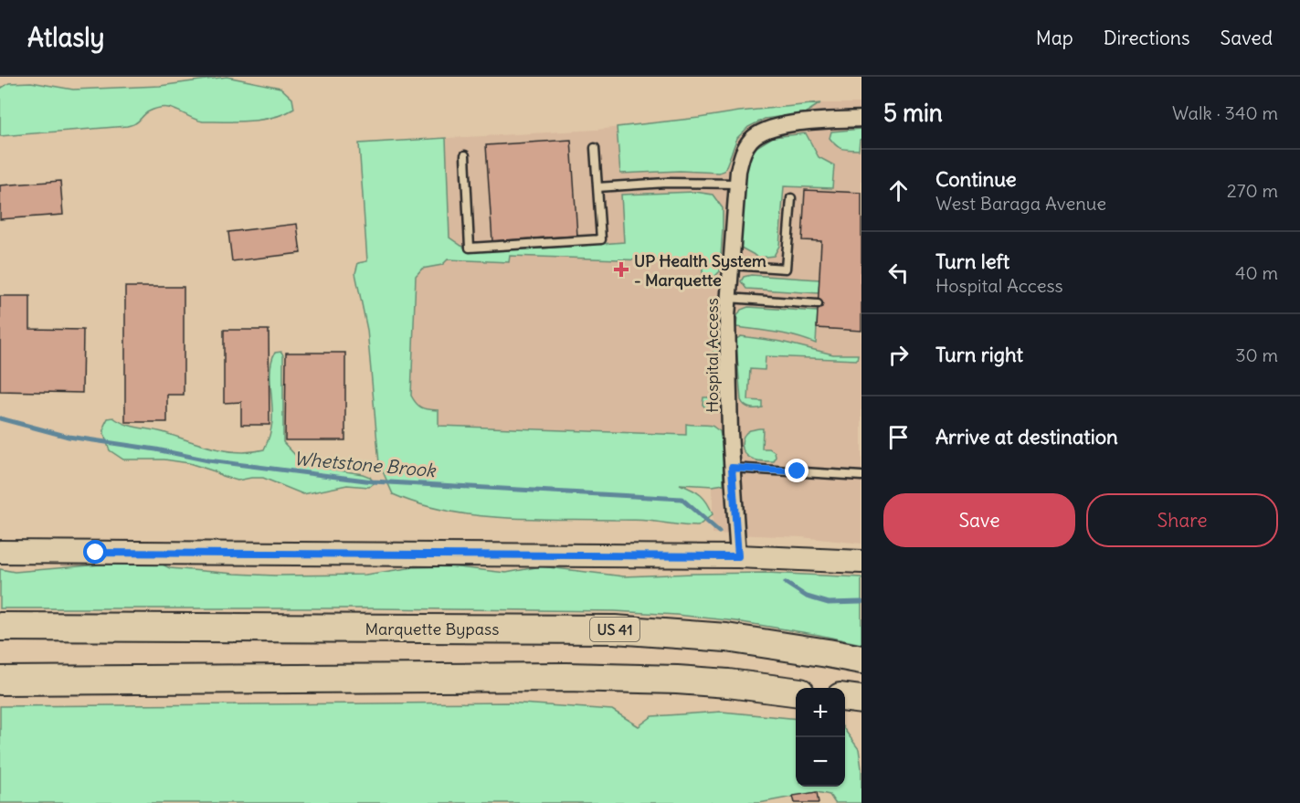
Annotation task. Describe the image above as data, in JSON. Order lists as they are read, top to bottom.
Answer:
{
  "streets": {
    "highway": ["Marquette Bypass", "US 41"],
    "street": ["Hospital Access"]
  },
  "water": ["Whetstone Brook"],
  "places": {
    "health": ["UP Health System - Marquette"]
  },
  "page": {
    "header": "Atlasly",
    "nav": ["Map", "Directions", "Saved"],
    "heading": ["5 min", "Walk · 340 m"],
    "list": [
      ["Continue", "West Baraga Avenue", "270 m"],
      ["Turn left", "Hospital Access", "40 m"],
      ["Turn right", "30 m"],
      "Arrive at destination"
    ],
    "buttons": ["Save", "Share"],
    "map_buttons": ["+", "−"]
  }
}
